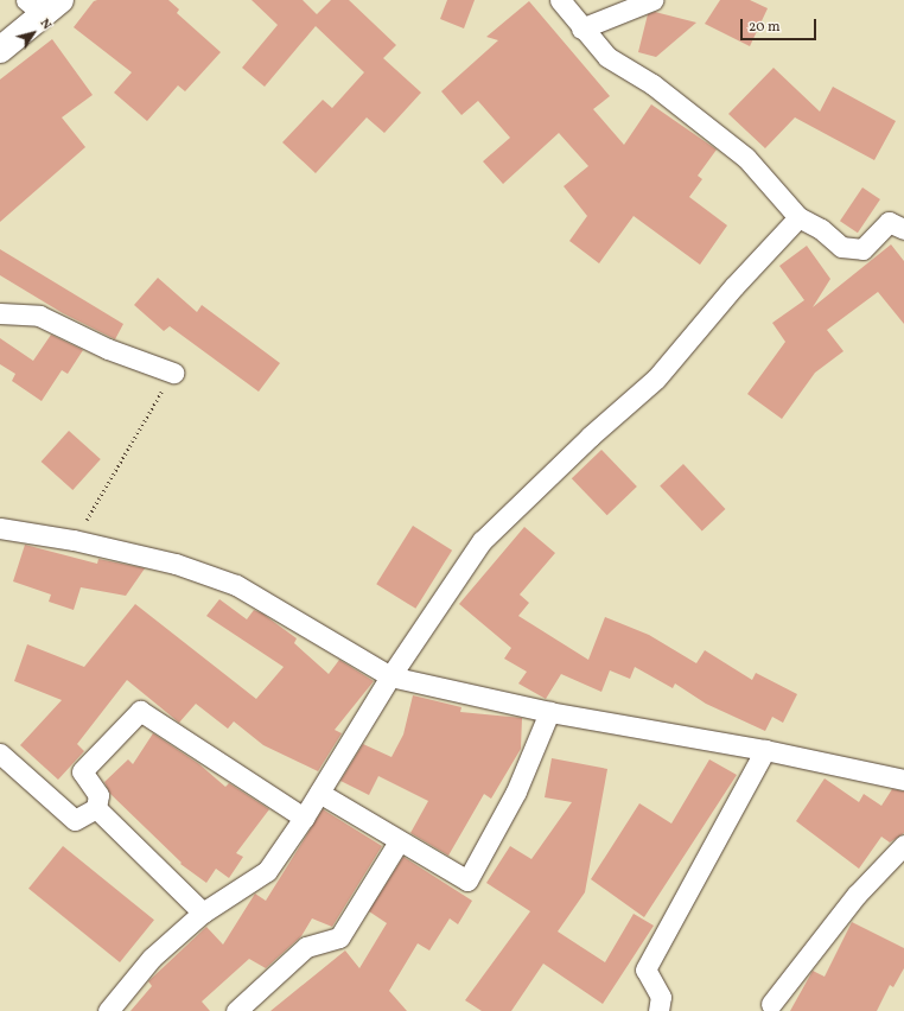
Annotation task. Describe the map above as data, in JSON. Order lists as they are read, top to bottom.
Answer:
{
  "scale_bar": "20 m",
  "north": "top right"
}
